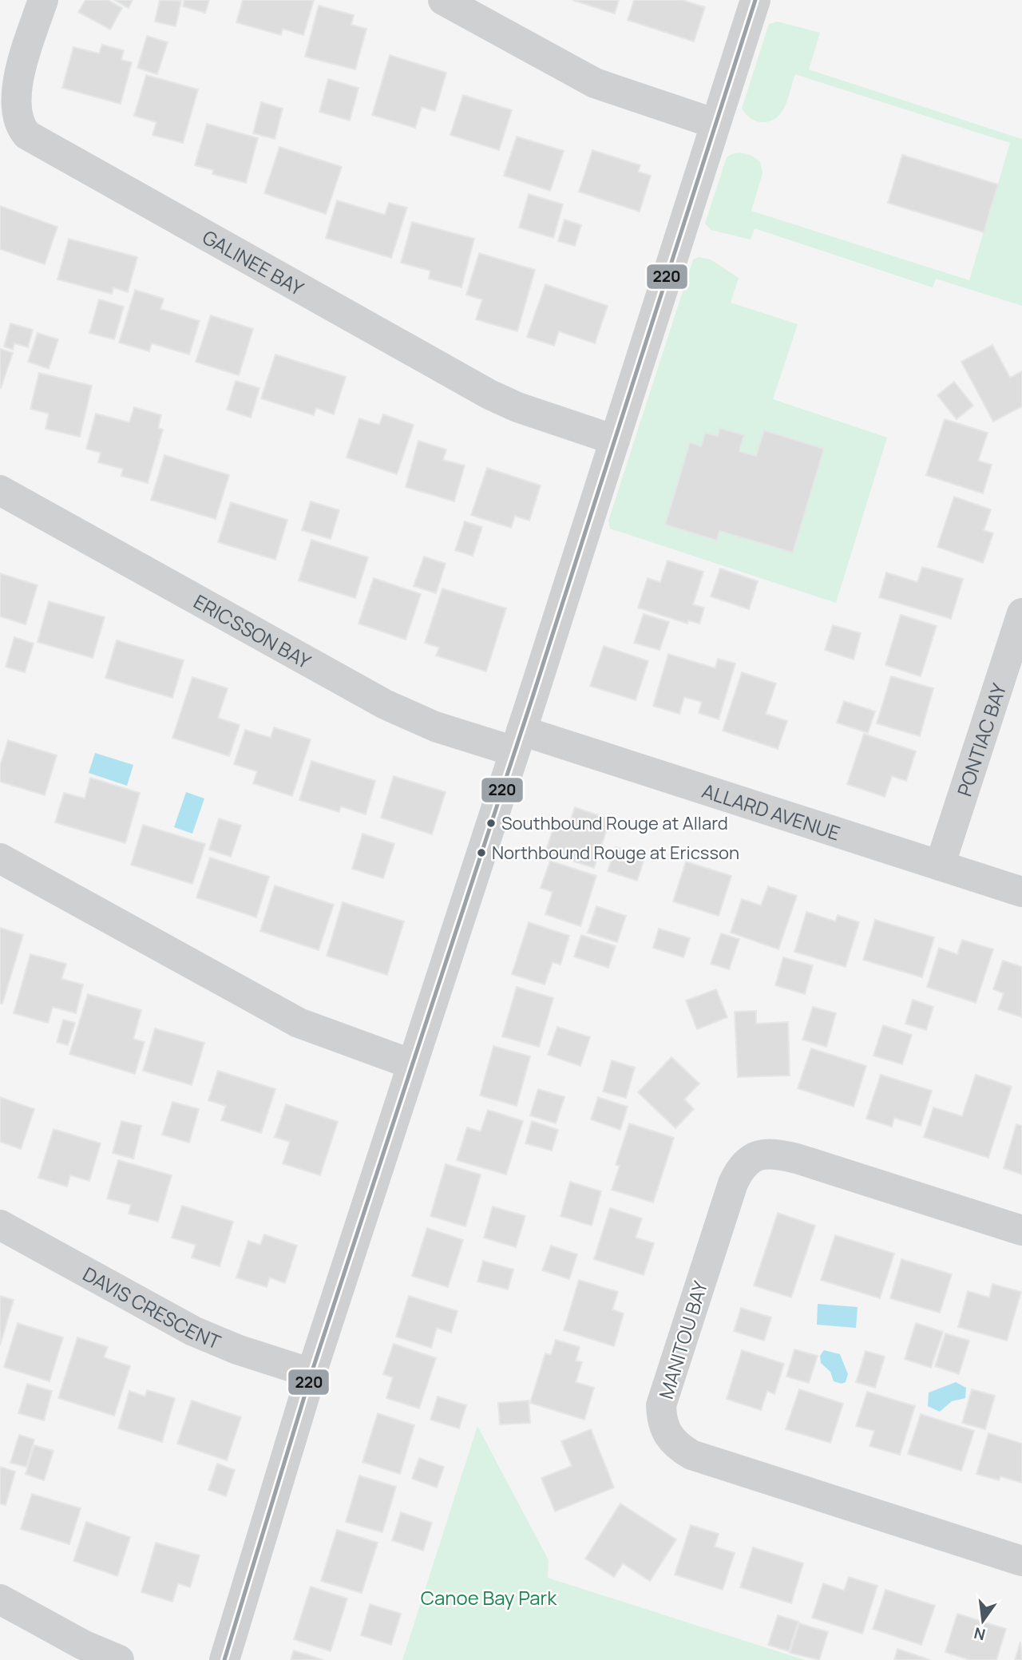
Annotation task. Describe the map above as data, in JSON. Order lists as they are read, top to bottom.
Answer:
{
  "streets": {
    "street": [
      "GALINEE BAY",
      "ERICSSON BAY",
      "PONTIAC BAY",
      "ALLARD AVENUE",
      "DAVIS CRESCENT",
      "MANITOU BAY"
    ]
  },
  "crossings": [
    ["ERICSSON BAY", "ALLARD AVENUE"],
    ["PONTIAC BAY", "ALLARD AVENUE"]
  ],
  "parks": ["Canoe Bay Park"],
  "places": ["Southbound Rouge at Allard", "Northbound Rouge at Ericsson"],
  "lines": ["transit line 220"],
  "north": "bottom"
}
